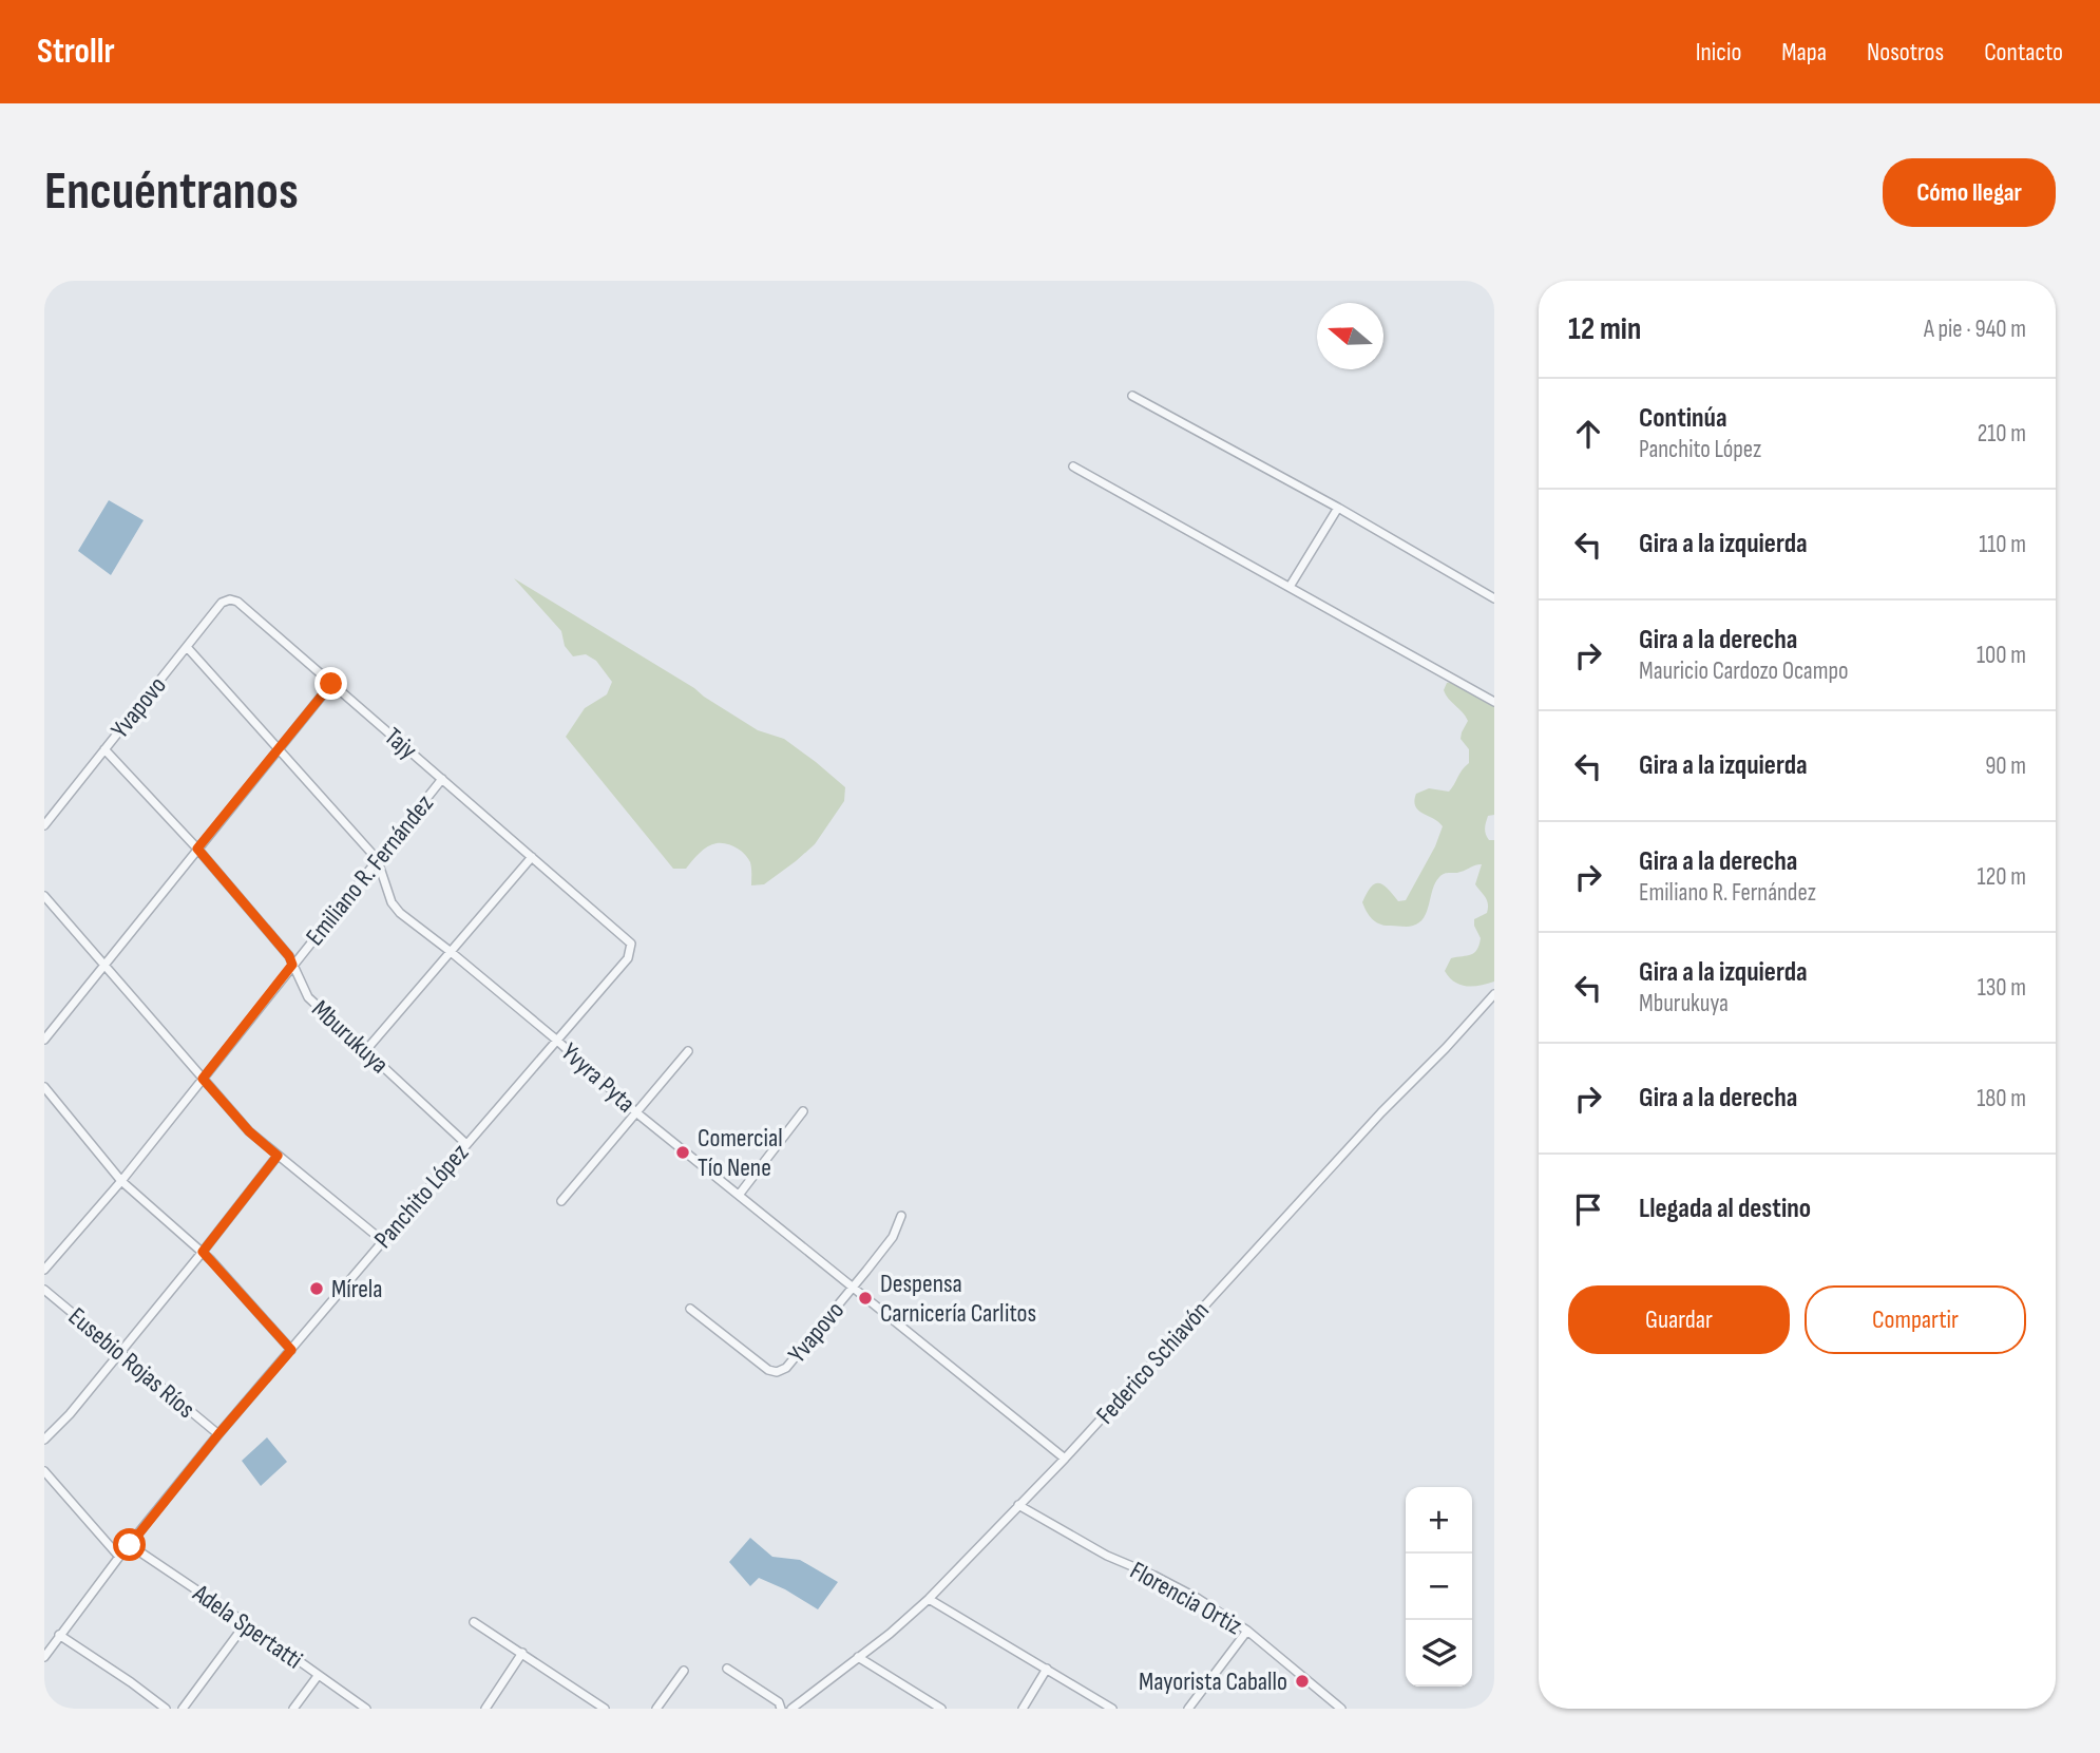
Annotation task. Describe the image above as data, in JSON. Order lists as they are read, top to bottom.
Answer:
{
  "streets": {
    "street": [
      "Yvapovo",
      "Tajy",
      "Emiliano R. Fernández",
      "Mburukuya",
      "Yvyra Pyta",
      "Panchito López",
      "Eusebio Rojas Ríos",
      "Federico Schiavón",
      "Florencia Ortiz",
      "Adela Spertatti"
    ]
  },
  "crossings": [
    ["Yvapovo", "Tajy"],
    ["Yvapovo", "Mburukuya"],
    ["Yvapovo", "Yvyra Pyta"],
    ["Tajy", "Emiliano R. Fernández"],
    ["Tajy", "Panchito López"],
    ["Emiliano R. Fernández", "Mburukuya"],
    ["Emiliano R. Fernández", "Yvyra Pyta"],
    ["Mburukuya", "Panchito López"],
    ["Yvyra Pyta", "Panchito López"],
    ["Yvyra Pyta", "Federico Schiavón"],
    ["Panchito López", "Eusebio Rojas Ríos"],
    ["Panchito López", "Adela Spertatti"],
    ["Federico Schiavón", "Florencia Ortiz"]
  ],
  "places": [
    "Comercial Tío Nene",
    "Mírela",
    "Despensa Carnicería Carlitos",
    "Mayorista Caballo"
  ],
  "north": "left",
  "page": {
    "header": "Strollr",
    "nav": [
      "Inicio",
      "Mapa",
      "Nosotros",
      "Contacto"
    ],
    "buttons": [
      "Cómo llegar",
      ["Guardar", "Compartir"]
    ],
    "title": "Encuéntranos",
    "heading": ["12 min", "A pie · 940 m"],
    "list": [
      ["Continúa", "Panchito López", "210 m"],
      ["Gira a la izquierda", "110 m"],
      ["Gira a la derecha", "Mauricio Cardozo Ocampo", "100 m"],
      ["Gira a la izquierda", "90 m"],
      ["Gira a la derecha", "Emiliano R. Fernández", "120 m"],
      ["Gira a la izquierda", "Mburukuya", "130 m"],
      ["Gira a la derecha", "180 m"],
      "Llegada al destino"
    ],
    "map_buttons": ["+", "−"]
  }
}
